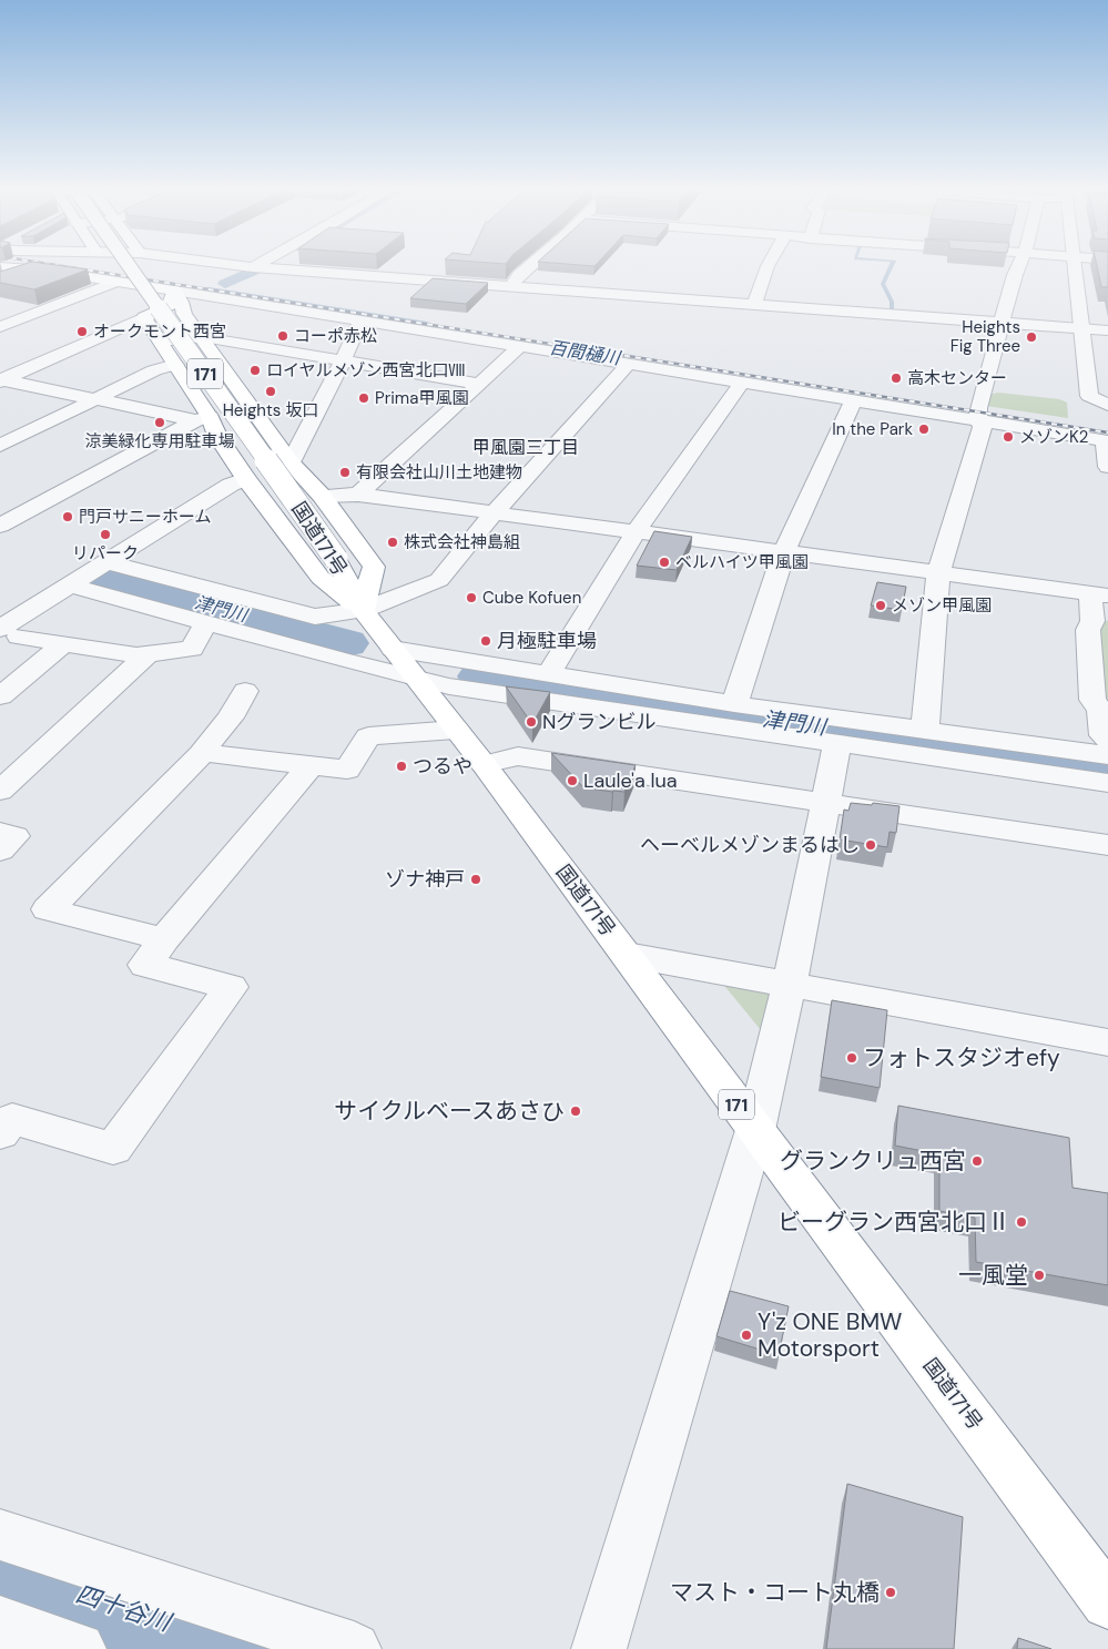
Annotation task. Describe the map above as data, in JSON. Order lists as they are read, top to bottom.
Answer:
{
  "streets": {
    "main road": ["171", "国道171号"]
  },
  "crossings": [
    ["171", "国道171号"]
  ],
  "districts": ["甲風園三丁目"],
  "water": ["百間樋川", "津門川", "四十谷川"],
  "places": [
    "オークモント西宮",
    "コーポ赤松",
    "Heights Fig Three",
    "ロイヤルメゾン西宮北口Ⅷ",
    "高木センター",
    "Heights 坂口",
    "Prima甲風園",
    "涼美緑化専用駐車場",
    "In the Park",
    "メゾンK2",
    "有限会社山川土地建物",
    "門戸サニーホーム",
    "リパーク",
    "株式会社神島組",
    "ベルハイツ甲風園",
    "Cube Kofuen",
    "メゾン甲風園",
    "月極駐車場",
    "Nグランビル",
    "つるや",
    "Laule'a lua",
    "ヘーベルメゾンまるはし",
    "ゾナ神戸",
    "フォトスタジオefy",
    "サイクルベースあさひ",
    "グランクリュ西宮",
    "ビーグラン西宮北口Ⅱ",
    "一風堂",
    "Y'z ONE BMW Motorsport",
    "マスト・コート丸橋"
  ]
}
